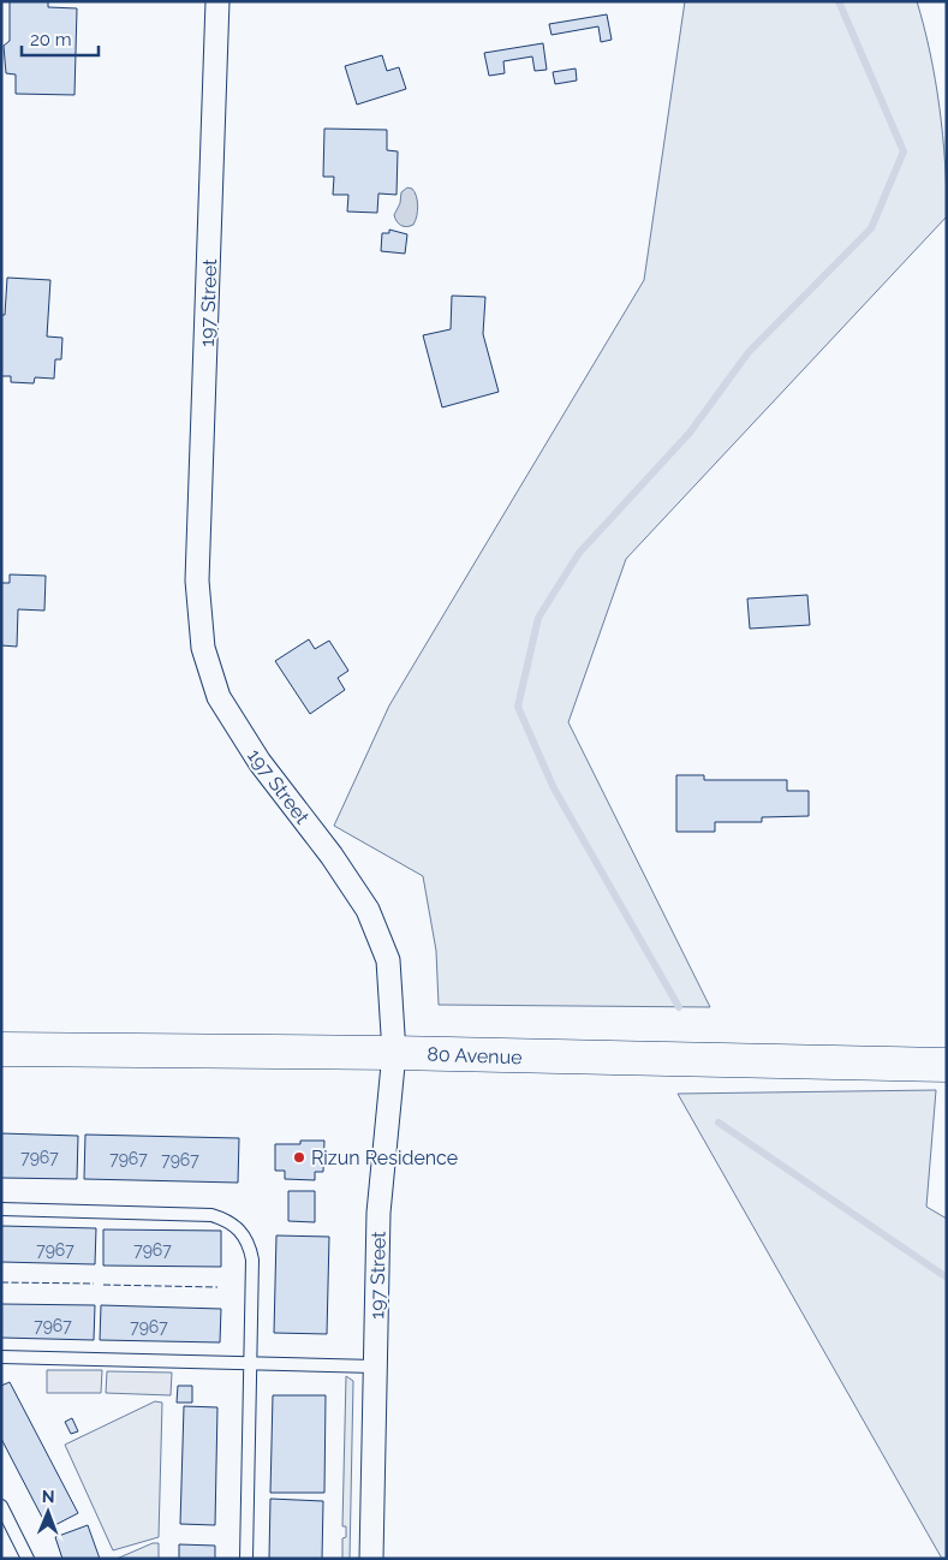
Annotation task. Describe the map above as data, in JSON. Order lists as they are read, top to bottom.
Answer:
{
  "streets": {
    "main road": ["80 Avenue"],
    "street": ["197 Street"]
  },
  "crossings": [
    ["197 Street", "80 Avenue"]
  ],
  "places": ["Rizun Residence"],
  "house_numbers": [
    "7967",
    "7967",
    "7967",
    "7967",
    "7967",
    "7967",
    "7967"
  ],
  "scale_bar": "20 m",
  "north": "top"
}
